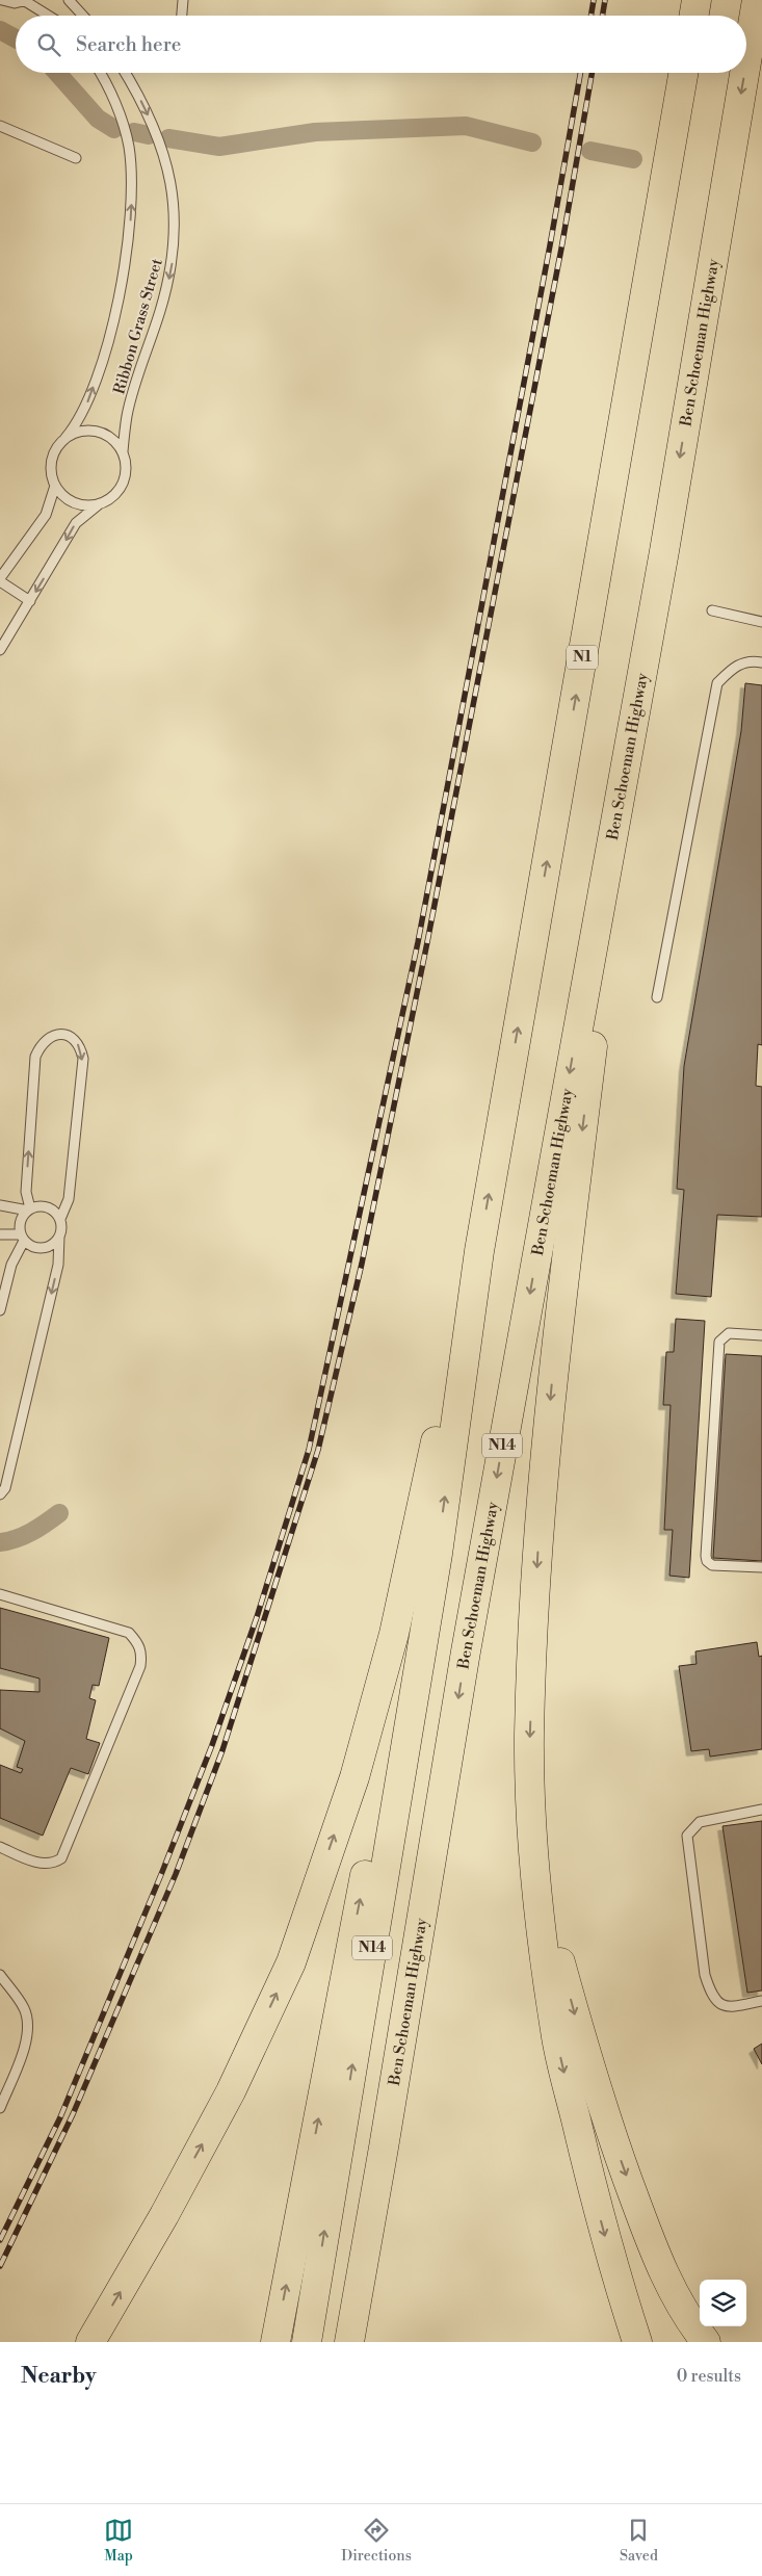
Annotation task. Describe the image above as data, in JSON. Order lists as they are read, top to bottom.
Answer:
{
  "streets": {
    "highway": ["Ben Schoeman Highway", "N1", "N14"],
    "lane": ["Ribbon Grass Street"]
  },
  "crossings": [
    ["N1", "N14"]
  ],
  "page": {
    "search": "Search here",
    "heading": ["Nearby", "0 results"],
    "nav": ["Map", "Directions", "Saved"]
  }
}
